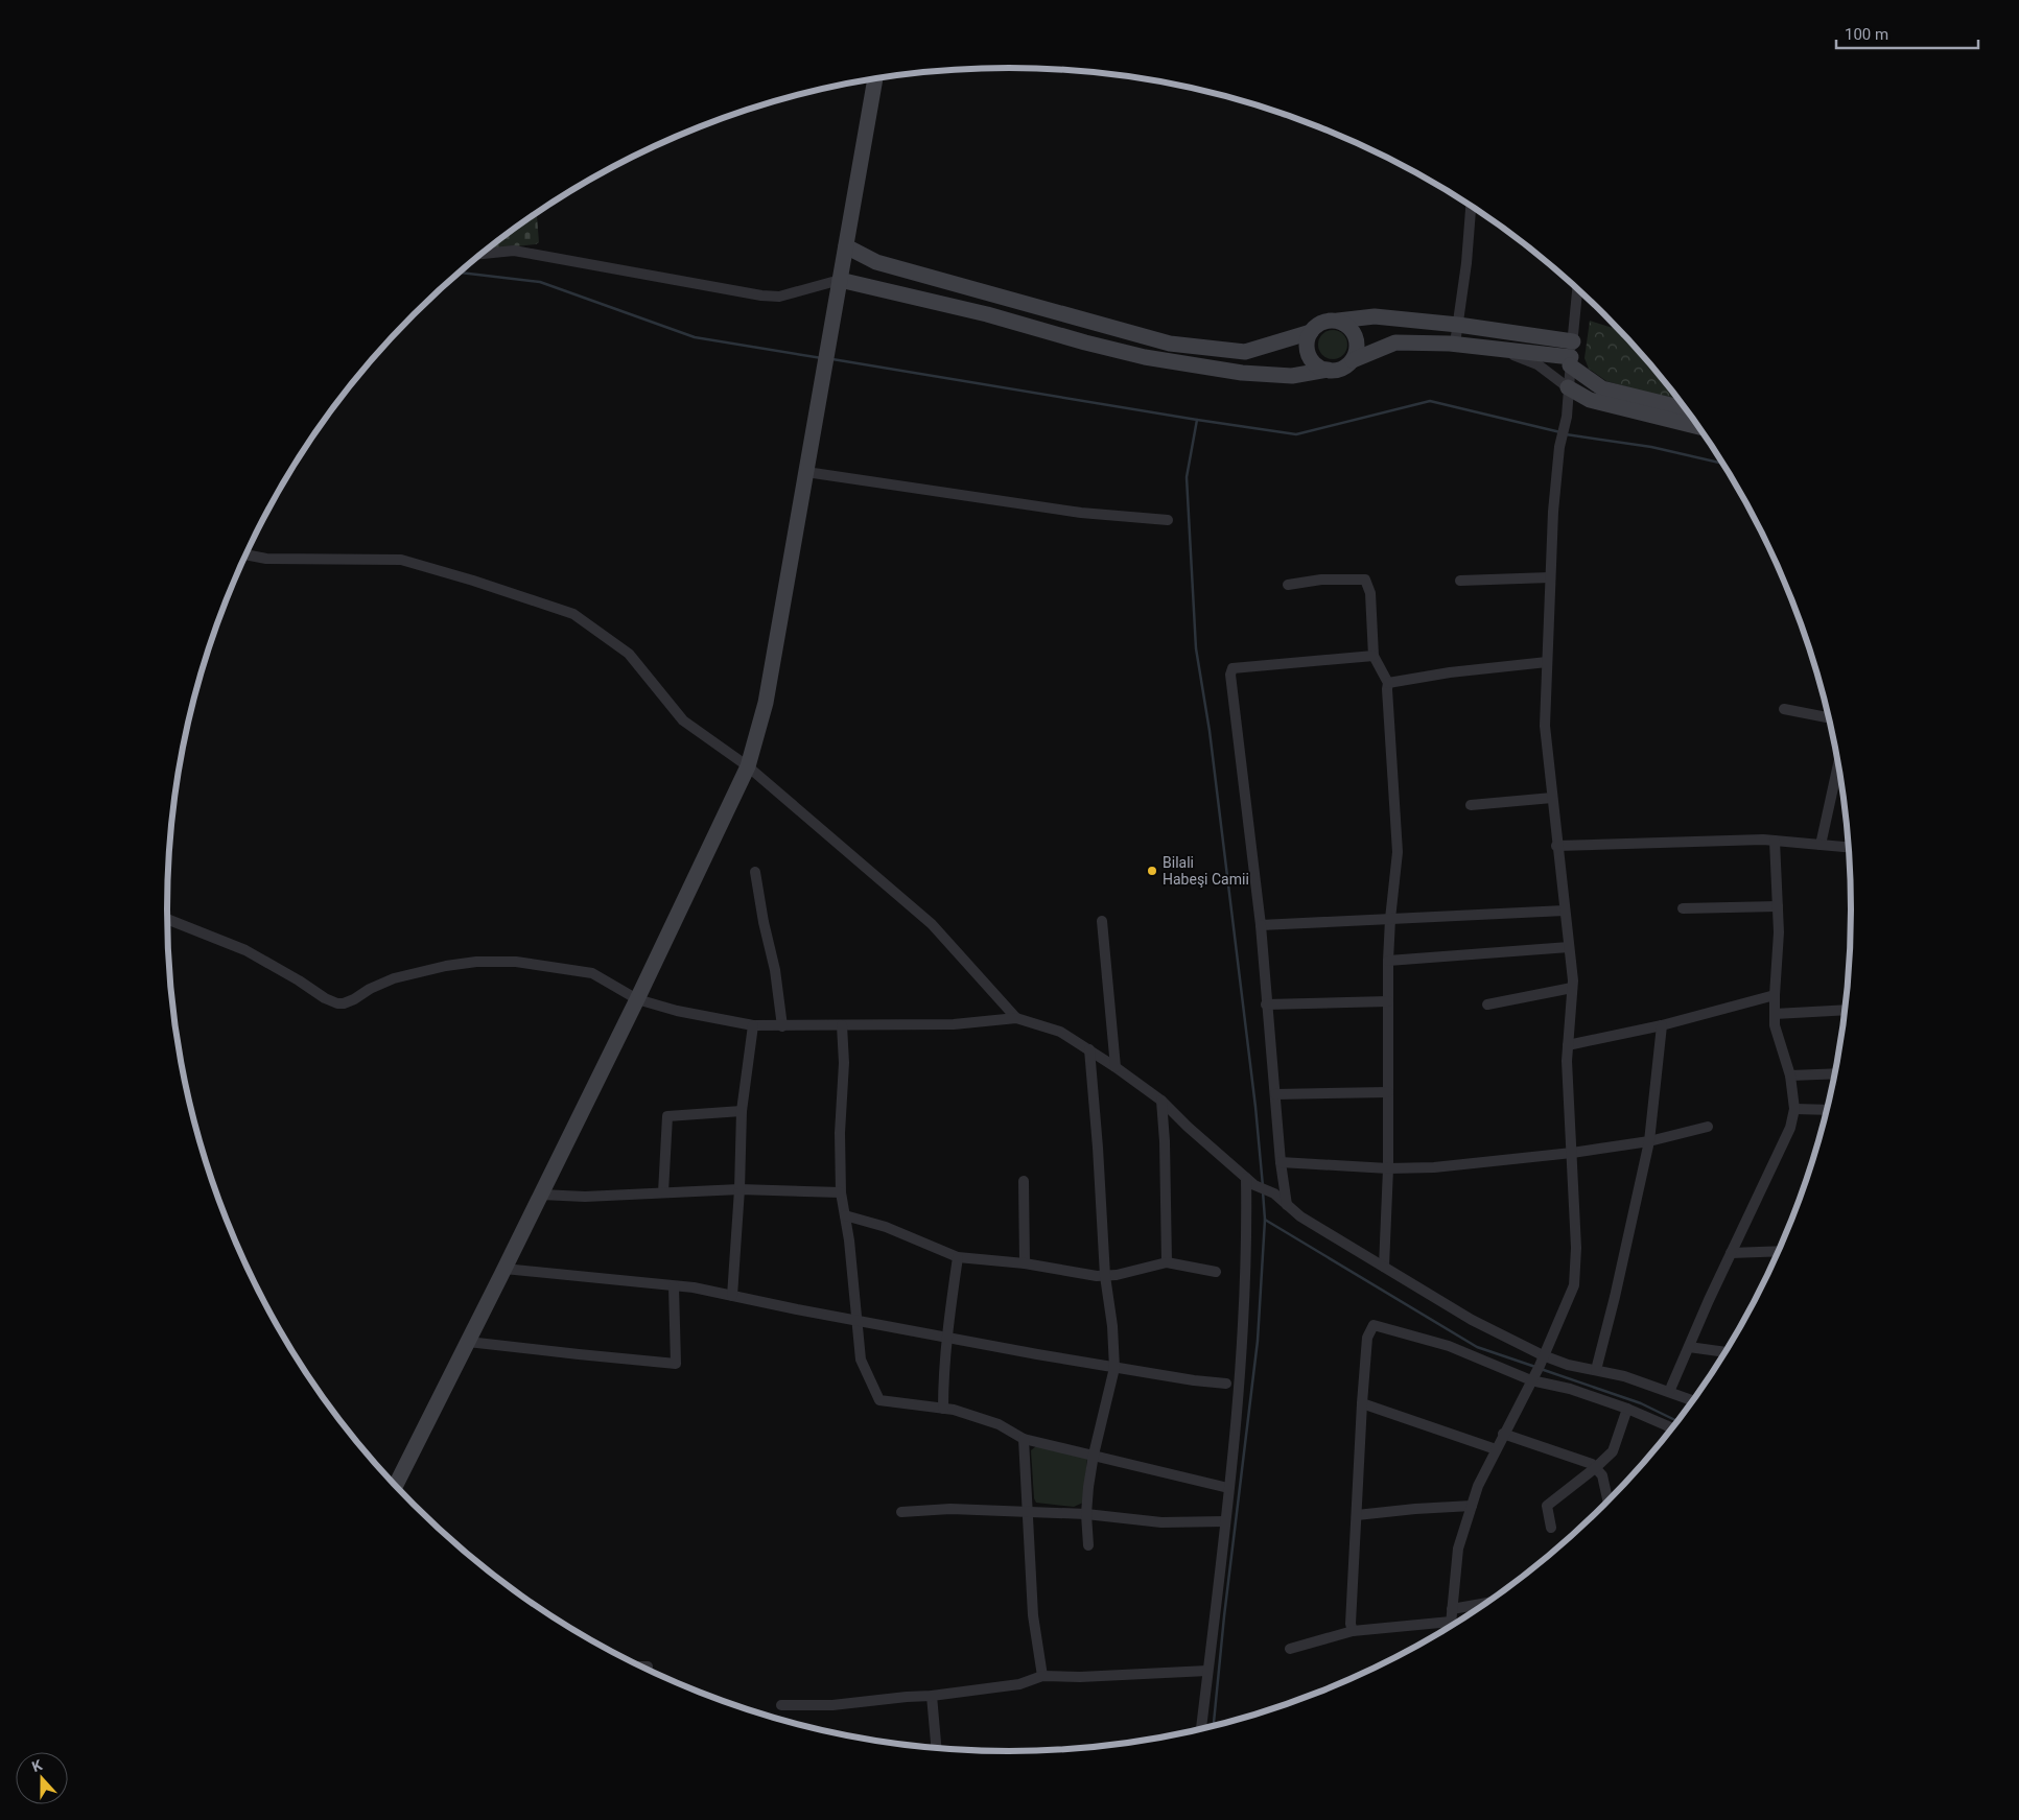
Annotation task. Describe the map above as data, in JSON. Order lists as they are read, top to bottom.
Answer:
{
  "places": ["Bilali Habeşi Camii"],
  "scale_bar": "100 m",
  "north": "top"
}
